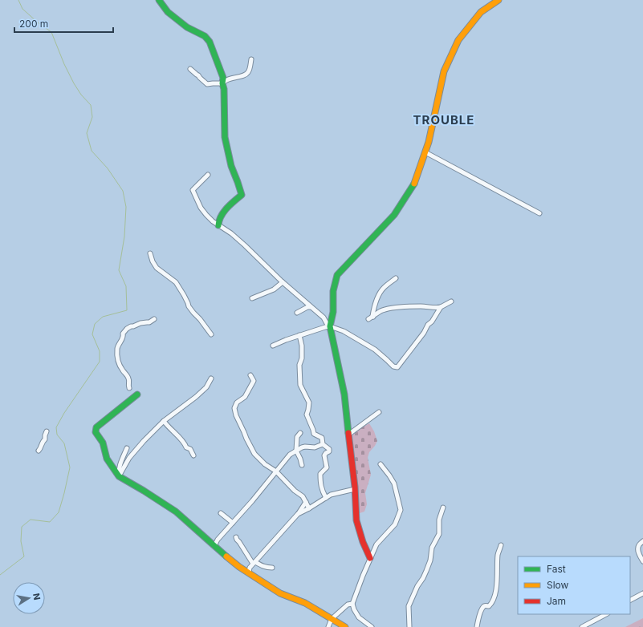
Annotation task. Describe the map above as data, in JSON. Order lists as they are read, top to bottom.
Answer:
{
  "districts": ["TROUBLE"],
  "legend": ["Fast", "Slow", "Jam"],
  "scale_bar": "200 m",
  "north": "right"
}
